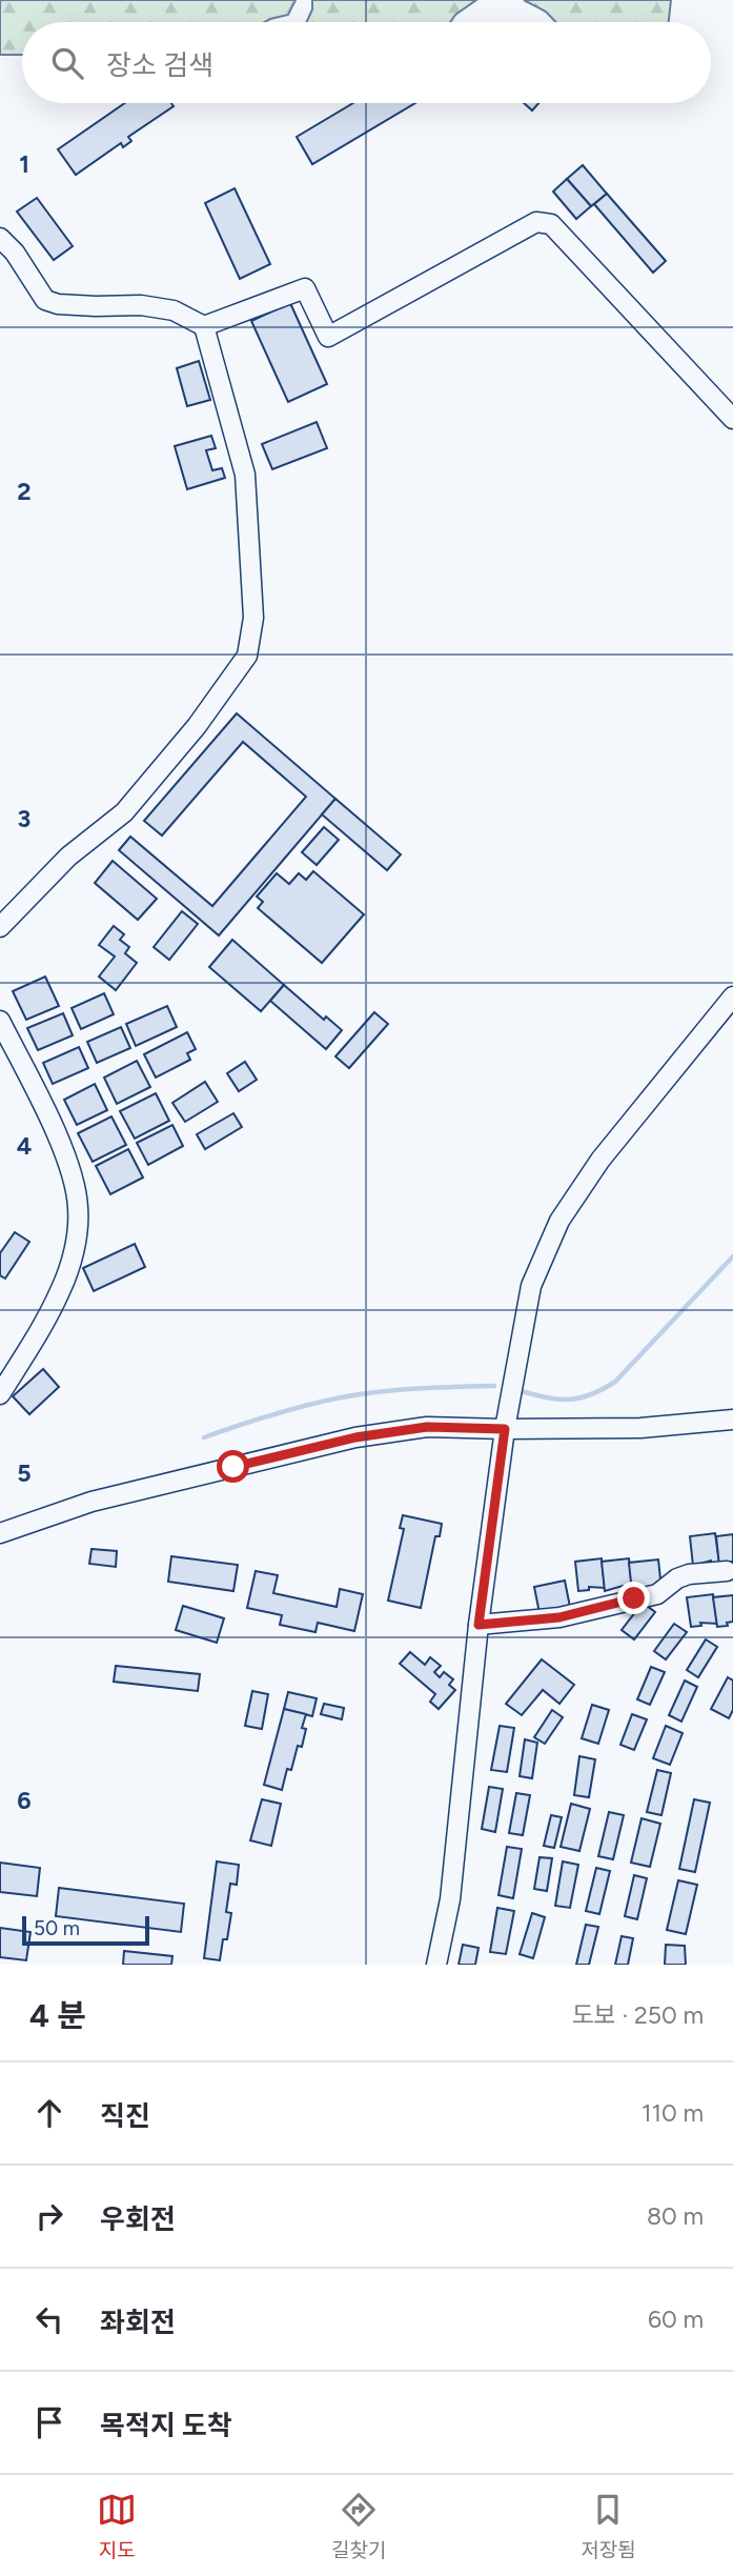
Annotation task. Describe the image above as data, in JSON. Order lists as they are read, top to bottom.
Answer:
{
  "scale_bar": "50 m",
  "page": {
    "search": "장소 검색",
    "scale": "50 m",
    "heading": ["4 분", "도보 · 250 m"],
    "list": [
      ["직진", "110 m"],
      ["우회전", "80 m"],
      ["좌회전", "60 m"],
      "목적지 도착"
    ],
    "nav": ["지도", "길찾기", "저장됨"]
  },
  "grid": {
    "rows": [
      "1",
      "2",
      "3",
      "4",
      "5",
      "6"
    ]
  }
}
